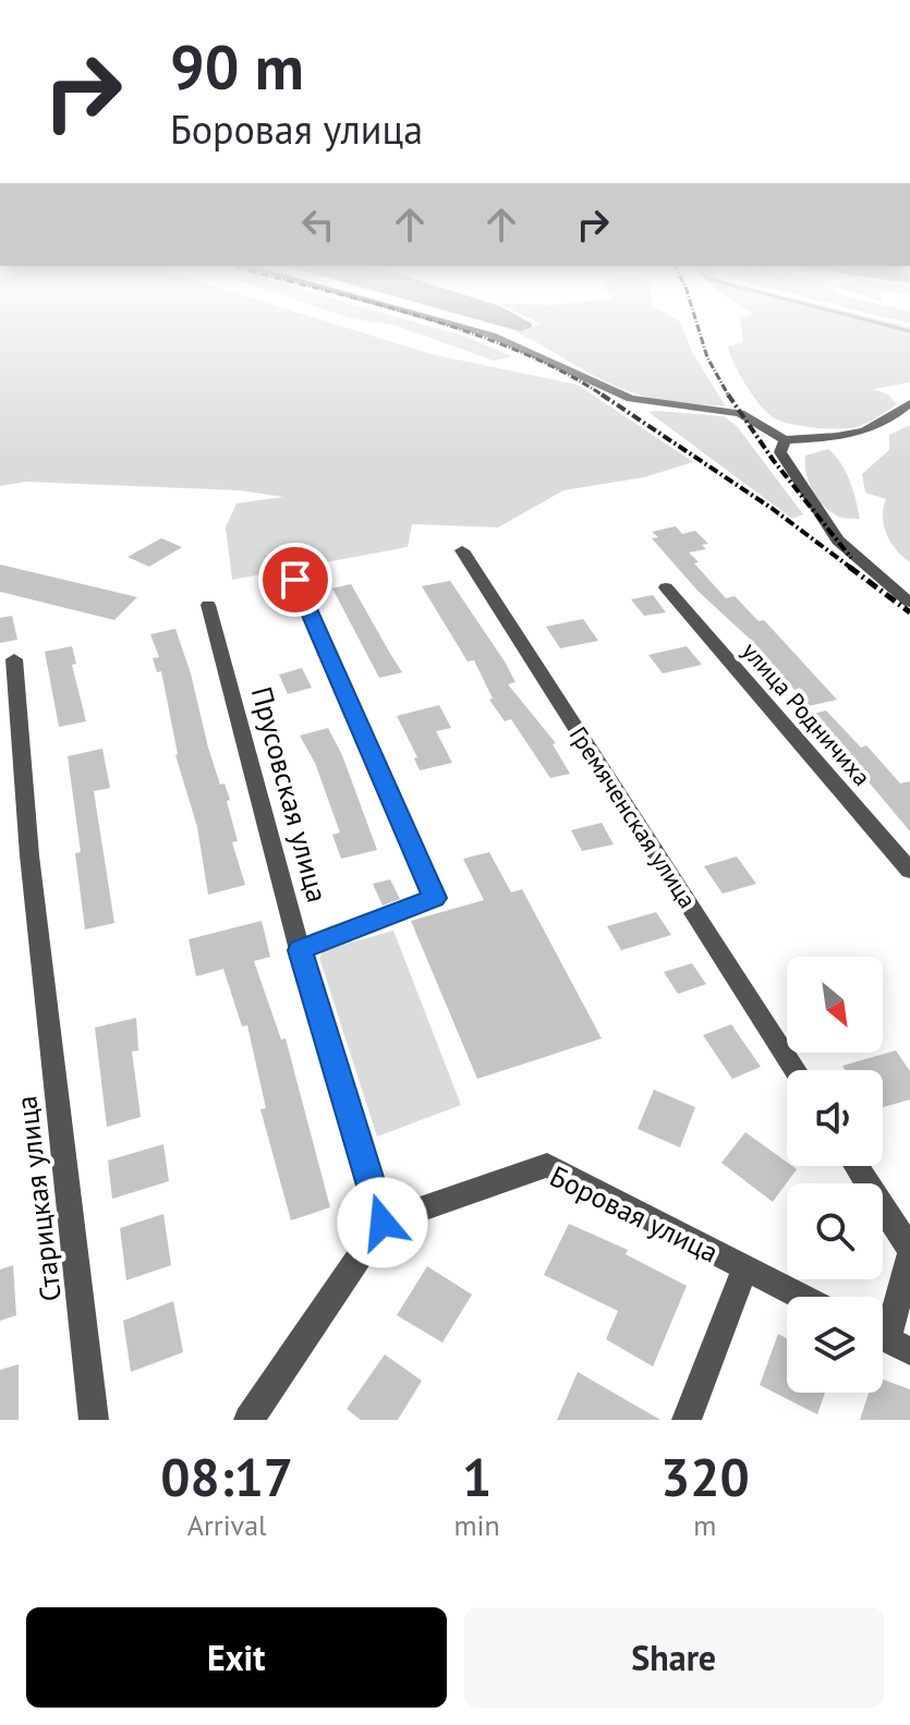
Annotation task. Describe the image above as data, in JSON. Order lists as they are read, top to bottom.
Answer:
{
  "streets": {
    "street": [
      "улица Родничиха",
      "Прусовская улица",
      "Гремяченская улица",
      "Старицкая улица",
      "Боровая улица"
    ]
  },
  "crossings": [
    ["Прусовская улица", "Боровая улица"]
  ],
  "north": "bottom right",
  "page": {
    "turn": ["90 m", "Боровая улица"],
    "eta": [
      "08:17",
      "Arrival",
      "1",
      "min",
      "320",
      "m"
    ],
    "buttons": ["Exit", "Share"]
  }
}
